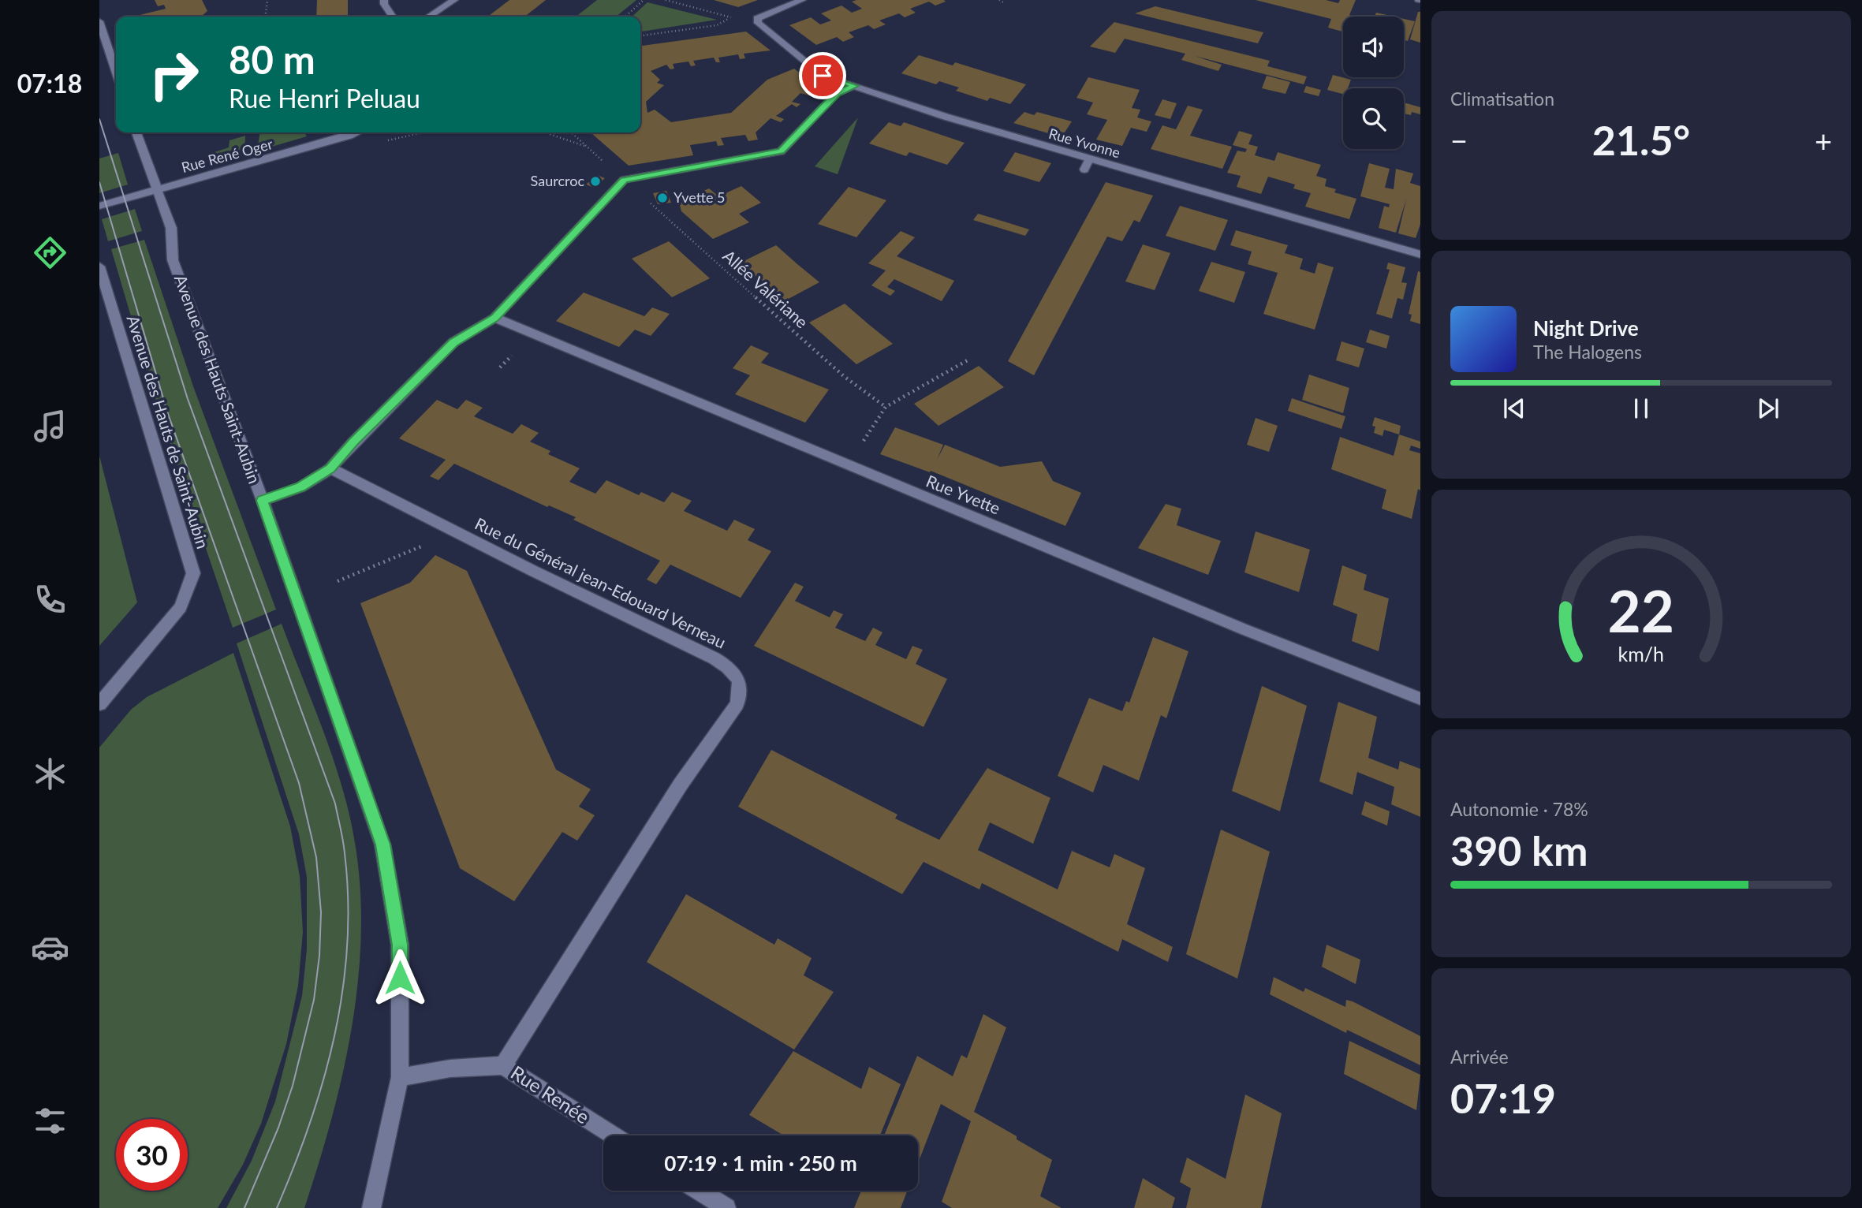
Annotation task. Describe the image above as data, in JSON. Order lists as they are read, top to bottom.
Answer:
{
  "streets": {
    "street": [
      "Rue Yvonne",
      "Rue René Oger",
      "Avenue des Hauts Saint-Aubin",
      "Avenue des Hauts de Saint-Aubin",
      "Rue Yvette",
      "Rue du Général jean-Edouard Verneau",
      "Rue Renée"
    ],
    "path": ["Allée Valériane"]
  },
  "crossings": [
    ["Rue René Oger", "Avenue des Hauts Saint-Aubin"],
    ["Avenue des Hauts Saint-Aubin", "Rue Renée"],
    ["Rue du Général jean-Edouard Verneau", "Rue Renée"]
  ],
  "places": ["Saurcroc", "Yvette 5"],
  "page": {
    "tabs": "07:18",
    "tile": [
      "Climatisation",
      ["Autonomie · 78%", "390 km"],
      ["Arrivée", "07:19"]
    ],
    "turn": ["80 m", "Rue Henri Peluau"],
    "heat": ["−", "21.5°", "+"],
    "song": ["Night Drive", "The Halogens"],
    "limit": "30",
    "trip": "07:19 · 1 min · 250 m",
    "gauge": ["22", "km/h"]
  }
}
